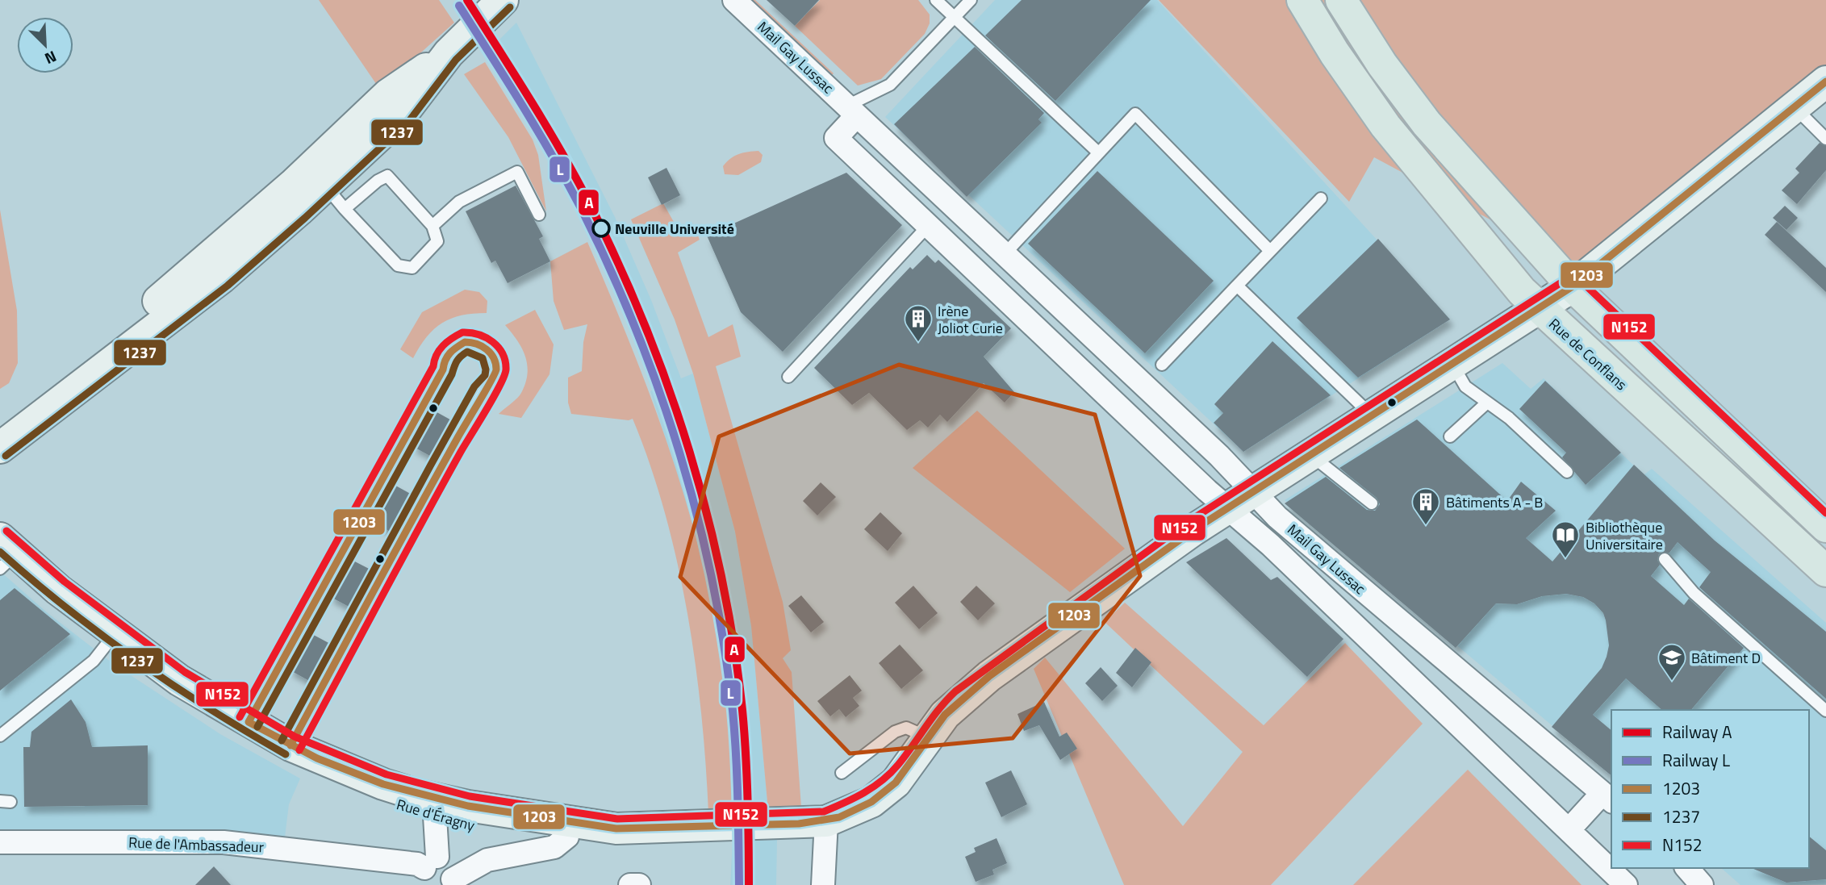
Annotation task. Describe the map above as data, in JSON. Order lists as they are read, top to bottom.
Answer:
{
  "streets": {
    "main road": ["Rue de Conflans"],
    "street": ["Mail Gay Lussac", "Rue d'Éragny", "Rue de l'Ambassadeur"]
  },
  "crossings": [
    ["Mail Gay Lussac", "Rue d'Éragny"],
    ["Rue de Conflans", "Rue d'Éragny"]
  ],
  "places": {
    "other": ["Neuville Université"],
    "building": ["Irène Joliot Curie", "Bâtiments A - B"],
    "library": ["Bibliothèque Universitaire"],
    "school or university": ["Bâtiment D"]
  },
  "lines": [
    "rail line A",
    "rail line L",
    "transit line 1237",
    "transit line 1203",
    "transit line N152"
  ],
  "legend": [
    "Railway A",
    "Railway L",
    "1203",
    "1237",
    "N152"
  ],
  "north": "bottom right"
}
